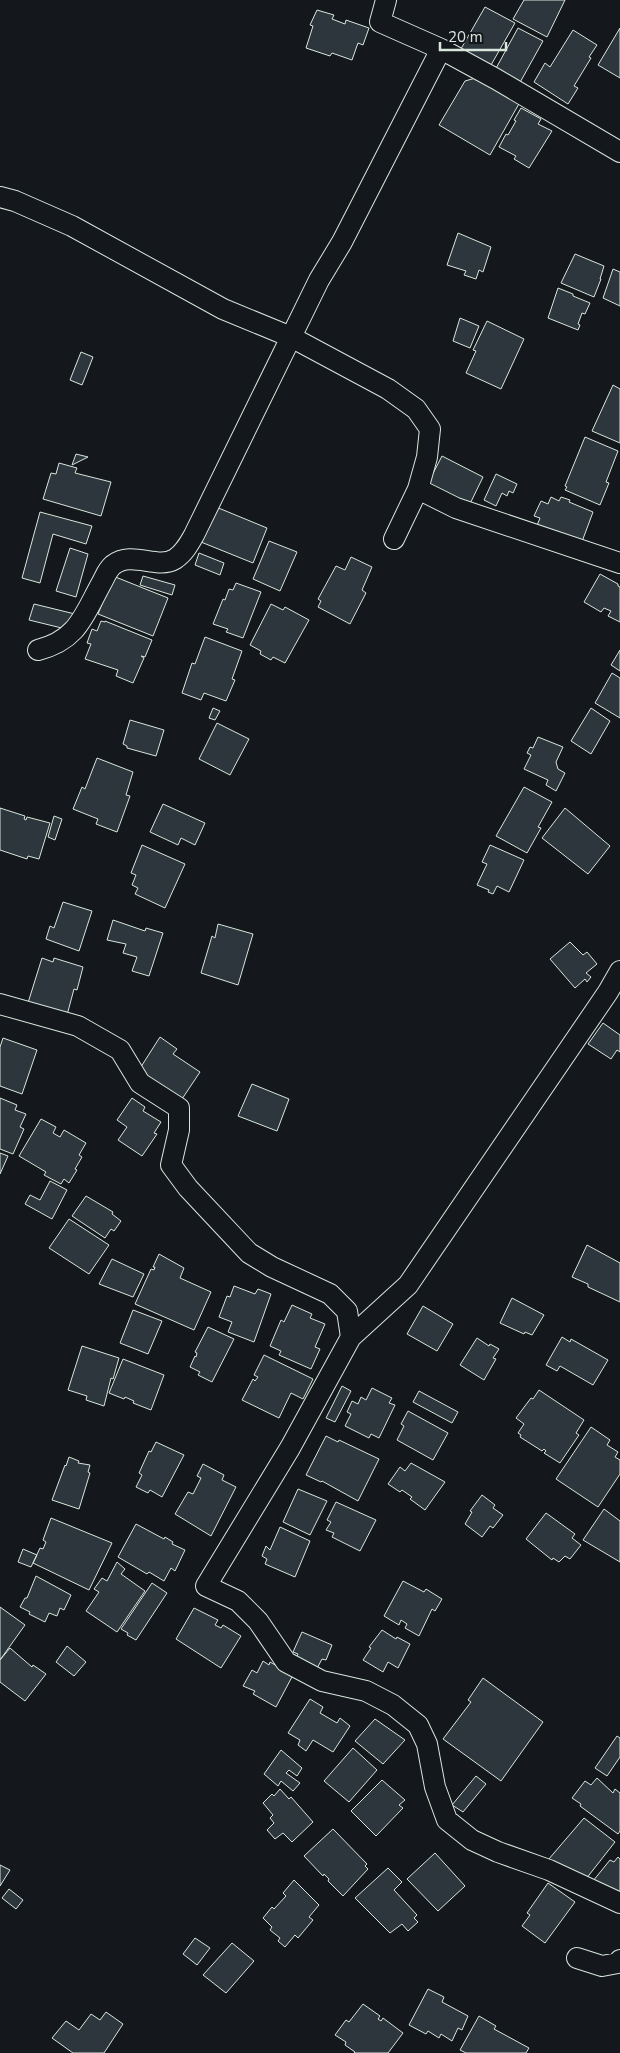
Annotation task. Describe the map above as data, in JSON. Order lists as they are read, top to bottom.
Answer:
{
  "scale_bar": "20 m"
}
